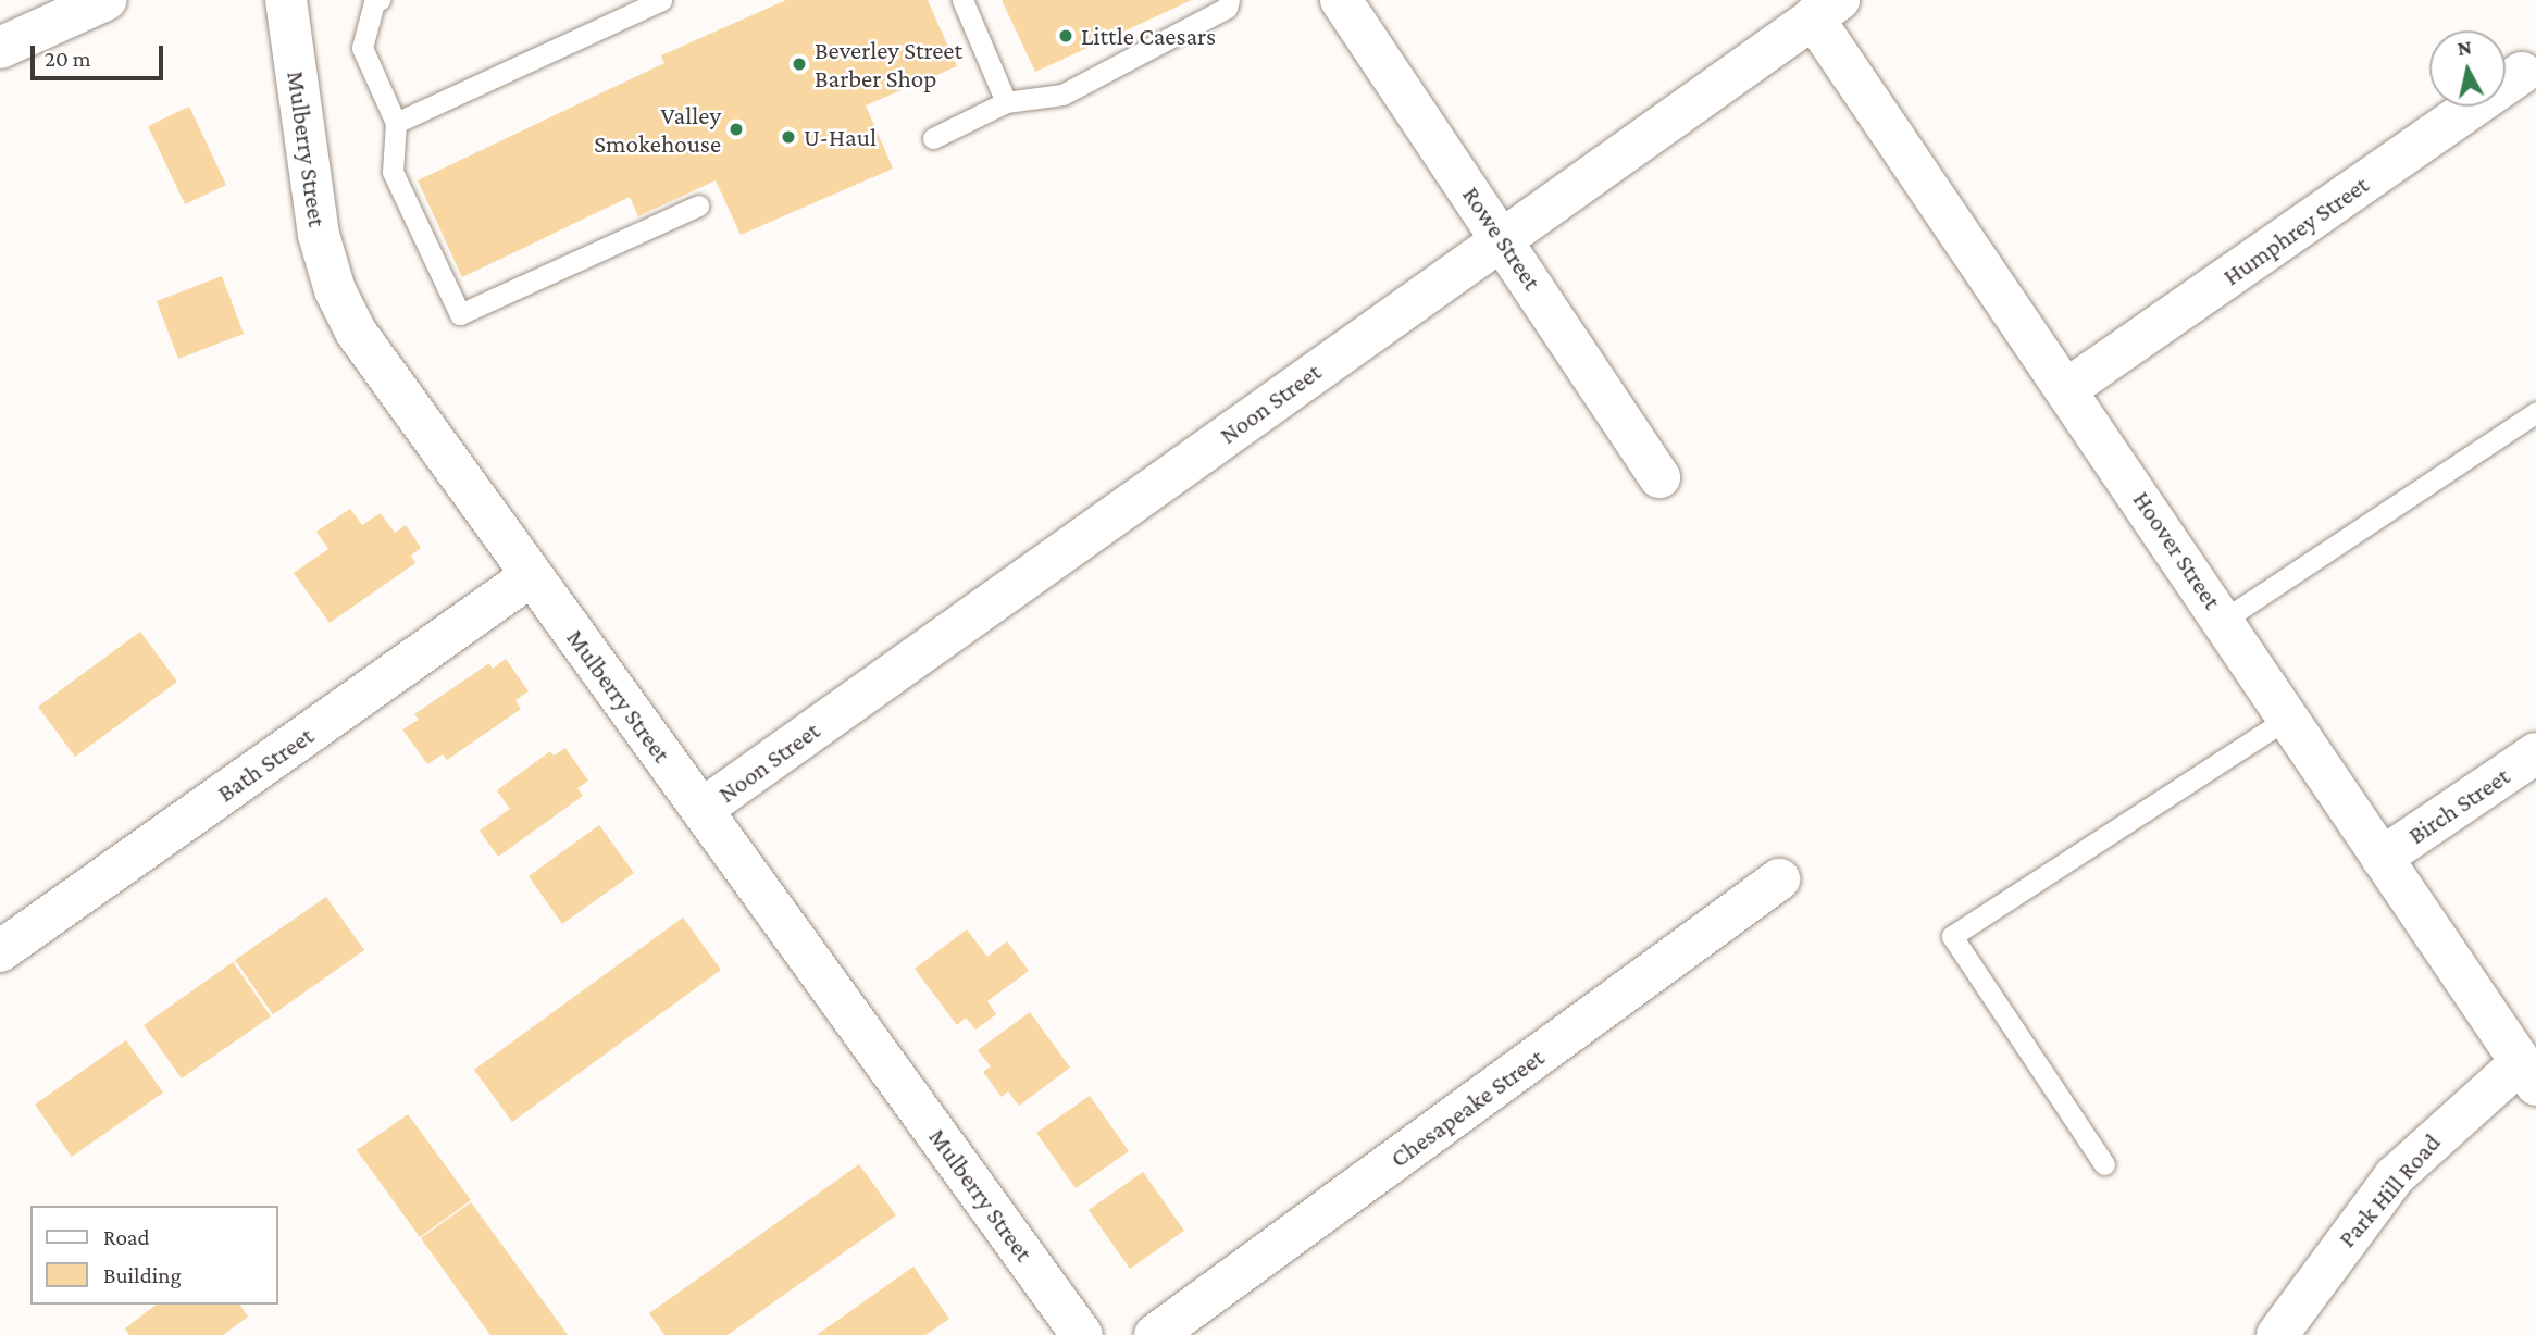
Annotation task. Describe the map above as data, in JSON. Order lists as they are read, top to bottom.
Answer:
{
  "streets": {
    "street": [
      "Mulberry Street",
      "Humphrey Street",
      "Rowe Street",
      "Noon Street",
      "Hoover Street",
      "Bath Street",
      "Birch Street",
      "Chesapeake Street",
      "Park Hill Road"
    ]
  },
  "crossings": [
    ["Mulberry Street", "Noon Street"],
    ["Mulberry Street", "Bath Street"],
    ["Humphrey Street", "Hoover Street"],
    ["Rowe Street", "Noon Street"],
    ["Noon Street", "Hoover Street"],
    ["Hoover Street", "Birch Street"],
    ["Hoover Street", "Park Hill Road"]
  ],
  "places": [
    "Little Caesars",
    "Beverley Street Barber Shop",
    "Valley Smokehouse",
    "U-Haul"
  ],
  "legend": ["Road", "Building"],
  "scale_bar": "20 m",
  "north": "top"
}
